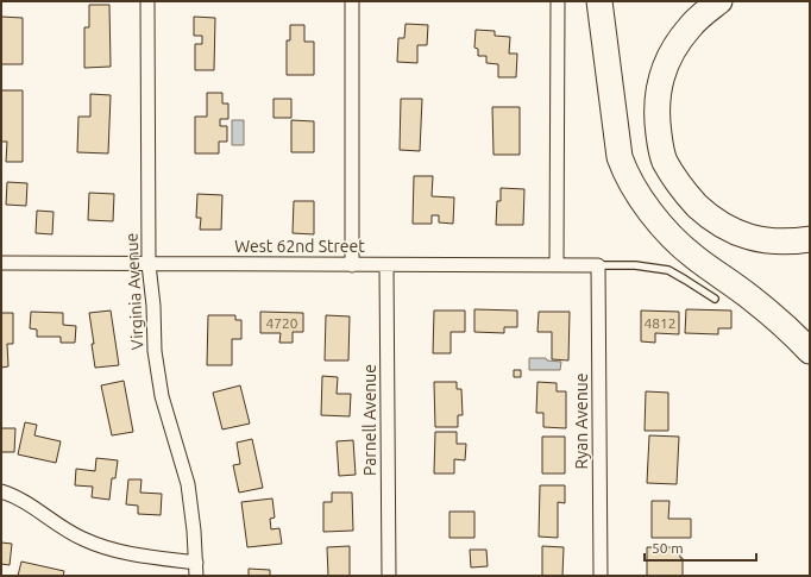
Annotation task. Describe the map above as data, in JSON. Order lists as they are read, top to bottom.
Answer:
{
  "streets": {
    "street": [
      "West 62nd Street",
      "Virginia Avenue",
      "Parnell Avenue",
      "Ryan Avenue"
    ]
  },
  "crossings": [
    ["West 62nd Street", "Virginia Avenue"],
    ["West 62nd Street", "Parnell Avenue"],
    ["West 62nd Street", "Ryan Avenue"]
  ],
  "house_numbers": ["4720", "4812"],
  "scale_bar": "50 m"
}
